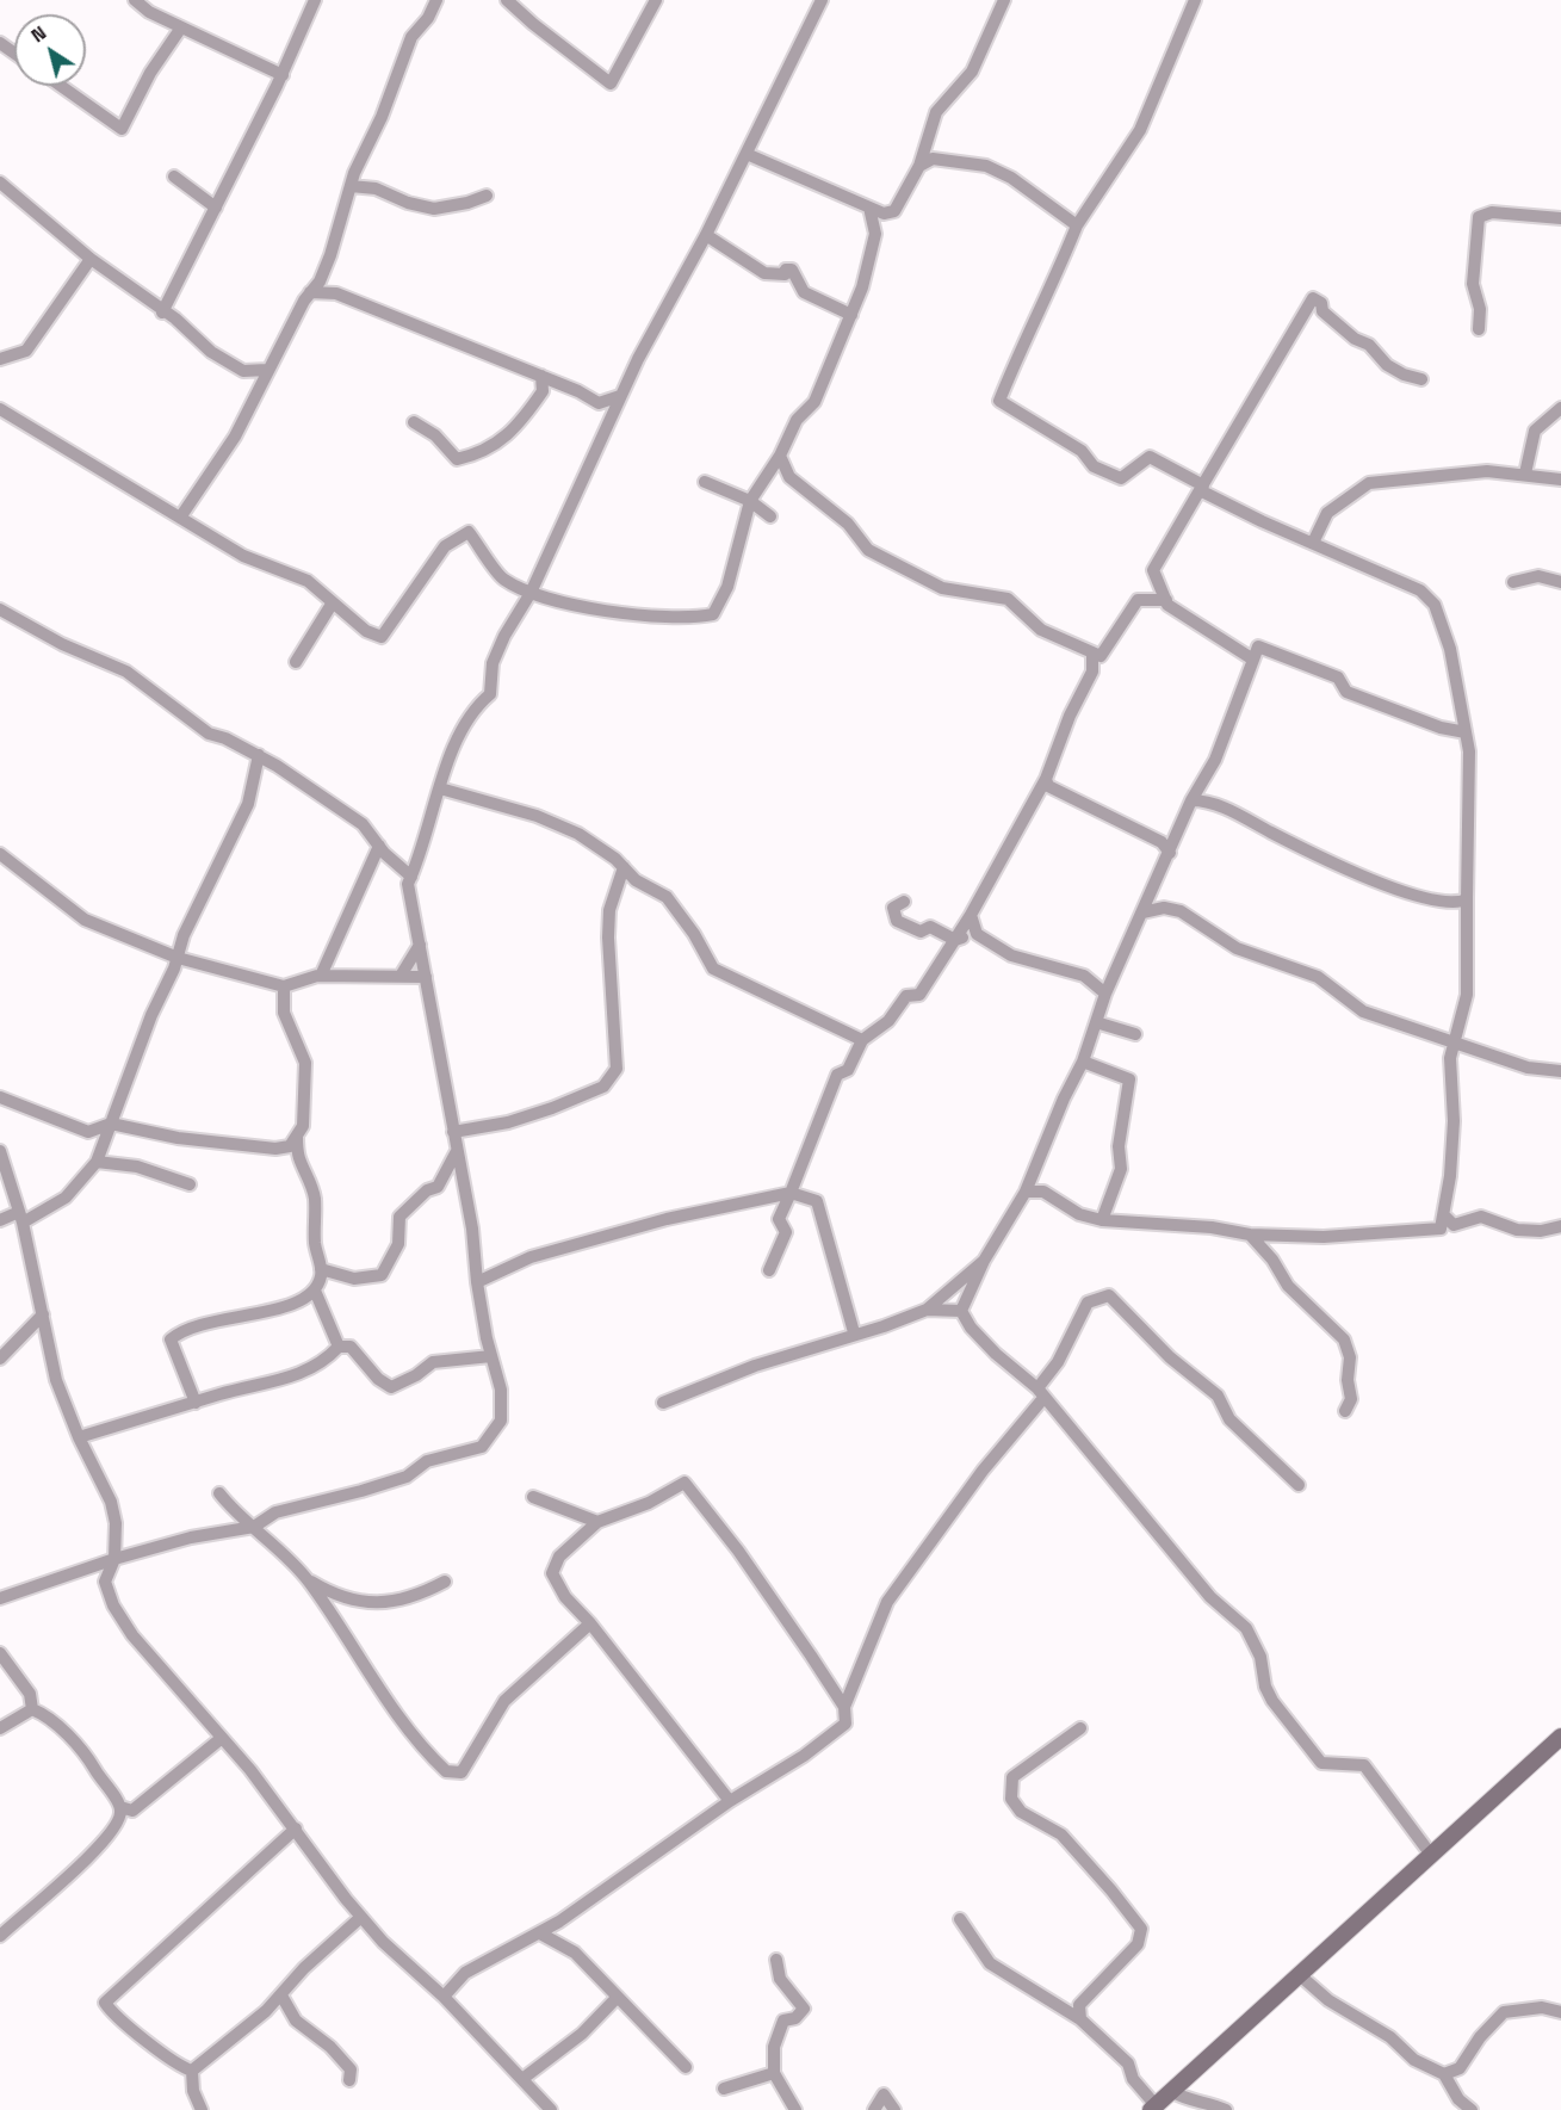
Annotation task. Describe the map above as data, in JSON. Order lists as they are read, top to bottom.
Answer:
{
  "north": "top left"
}
